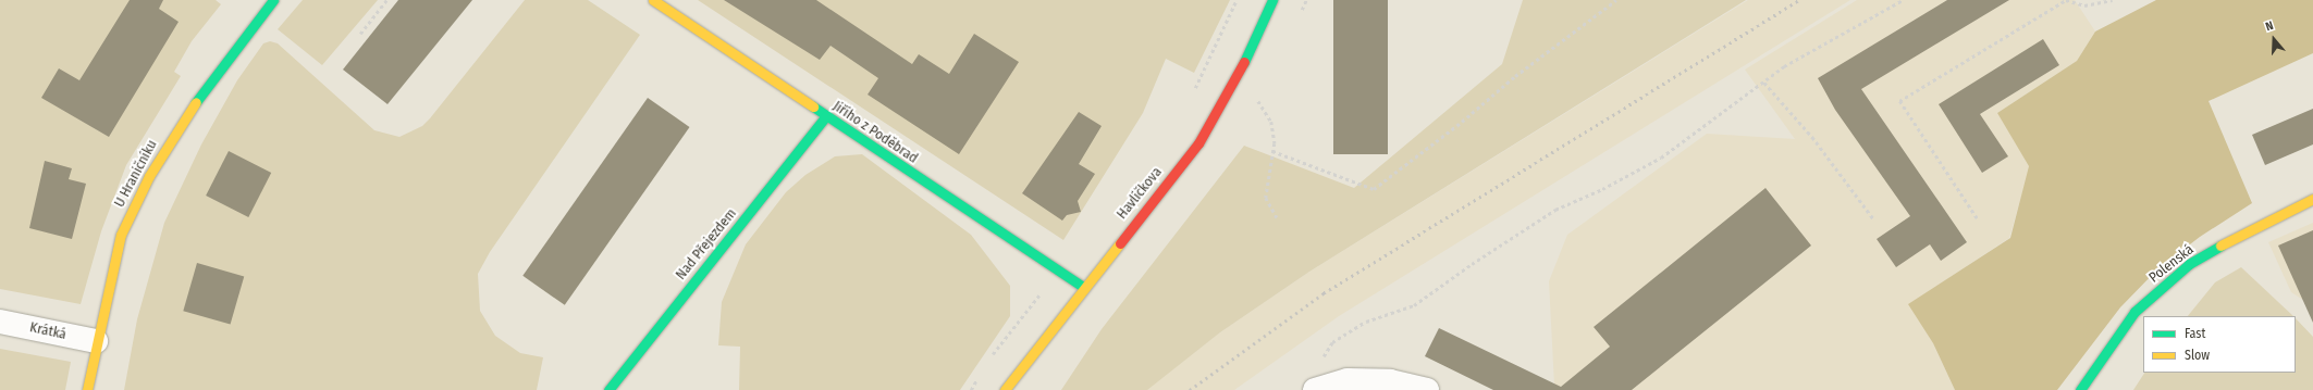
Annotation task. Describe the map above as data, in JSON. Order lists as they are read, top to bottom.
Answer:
{
  "streets": {
    "street": [
      "Jiřího z Poděbrad",
      "U Hraničníku",
      "Havlíčkova",
      "Nad Přejezdem",
      "Polenská",
      "Krátká"
    ]
  },
  "crossings": [
    ["Jiřího z Poděbrad", "Havlíčkova"],
    ["Jiřího z Poděbrad", "Nad Přejezdem"],
    ["U Hraničníku", "Krátká"]
  ],
  "legend": ["Fast", "Slow"],
  "north": "top"
}
